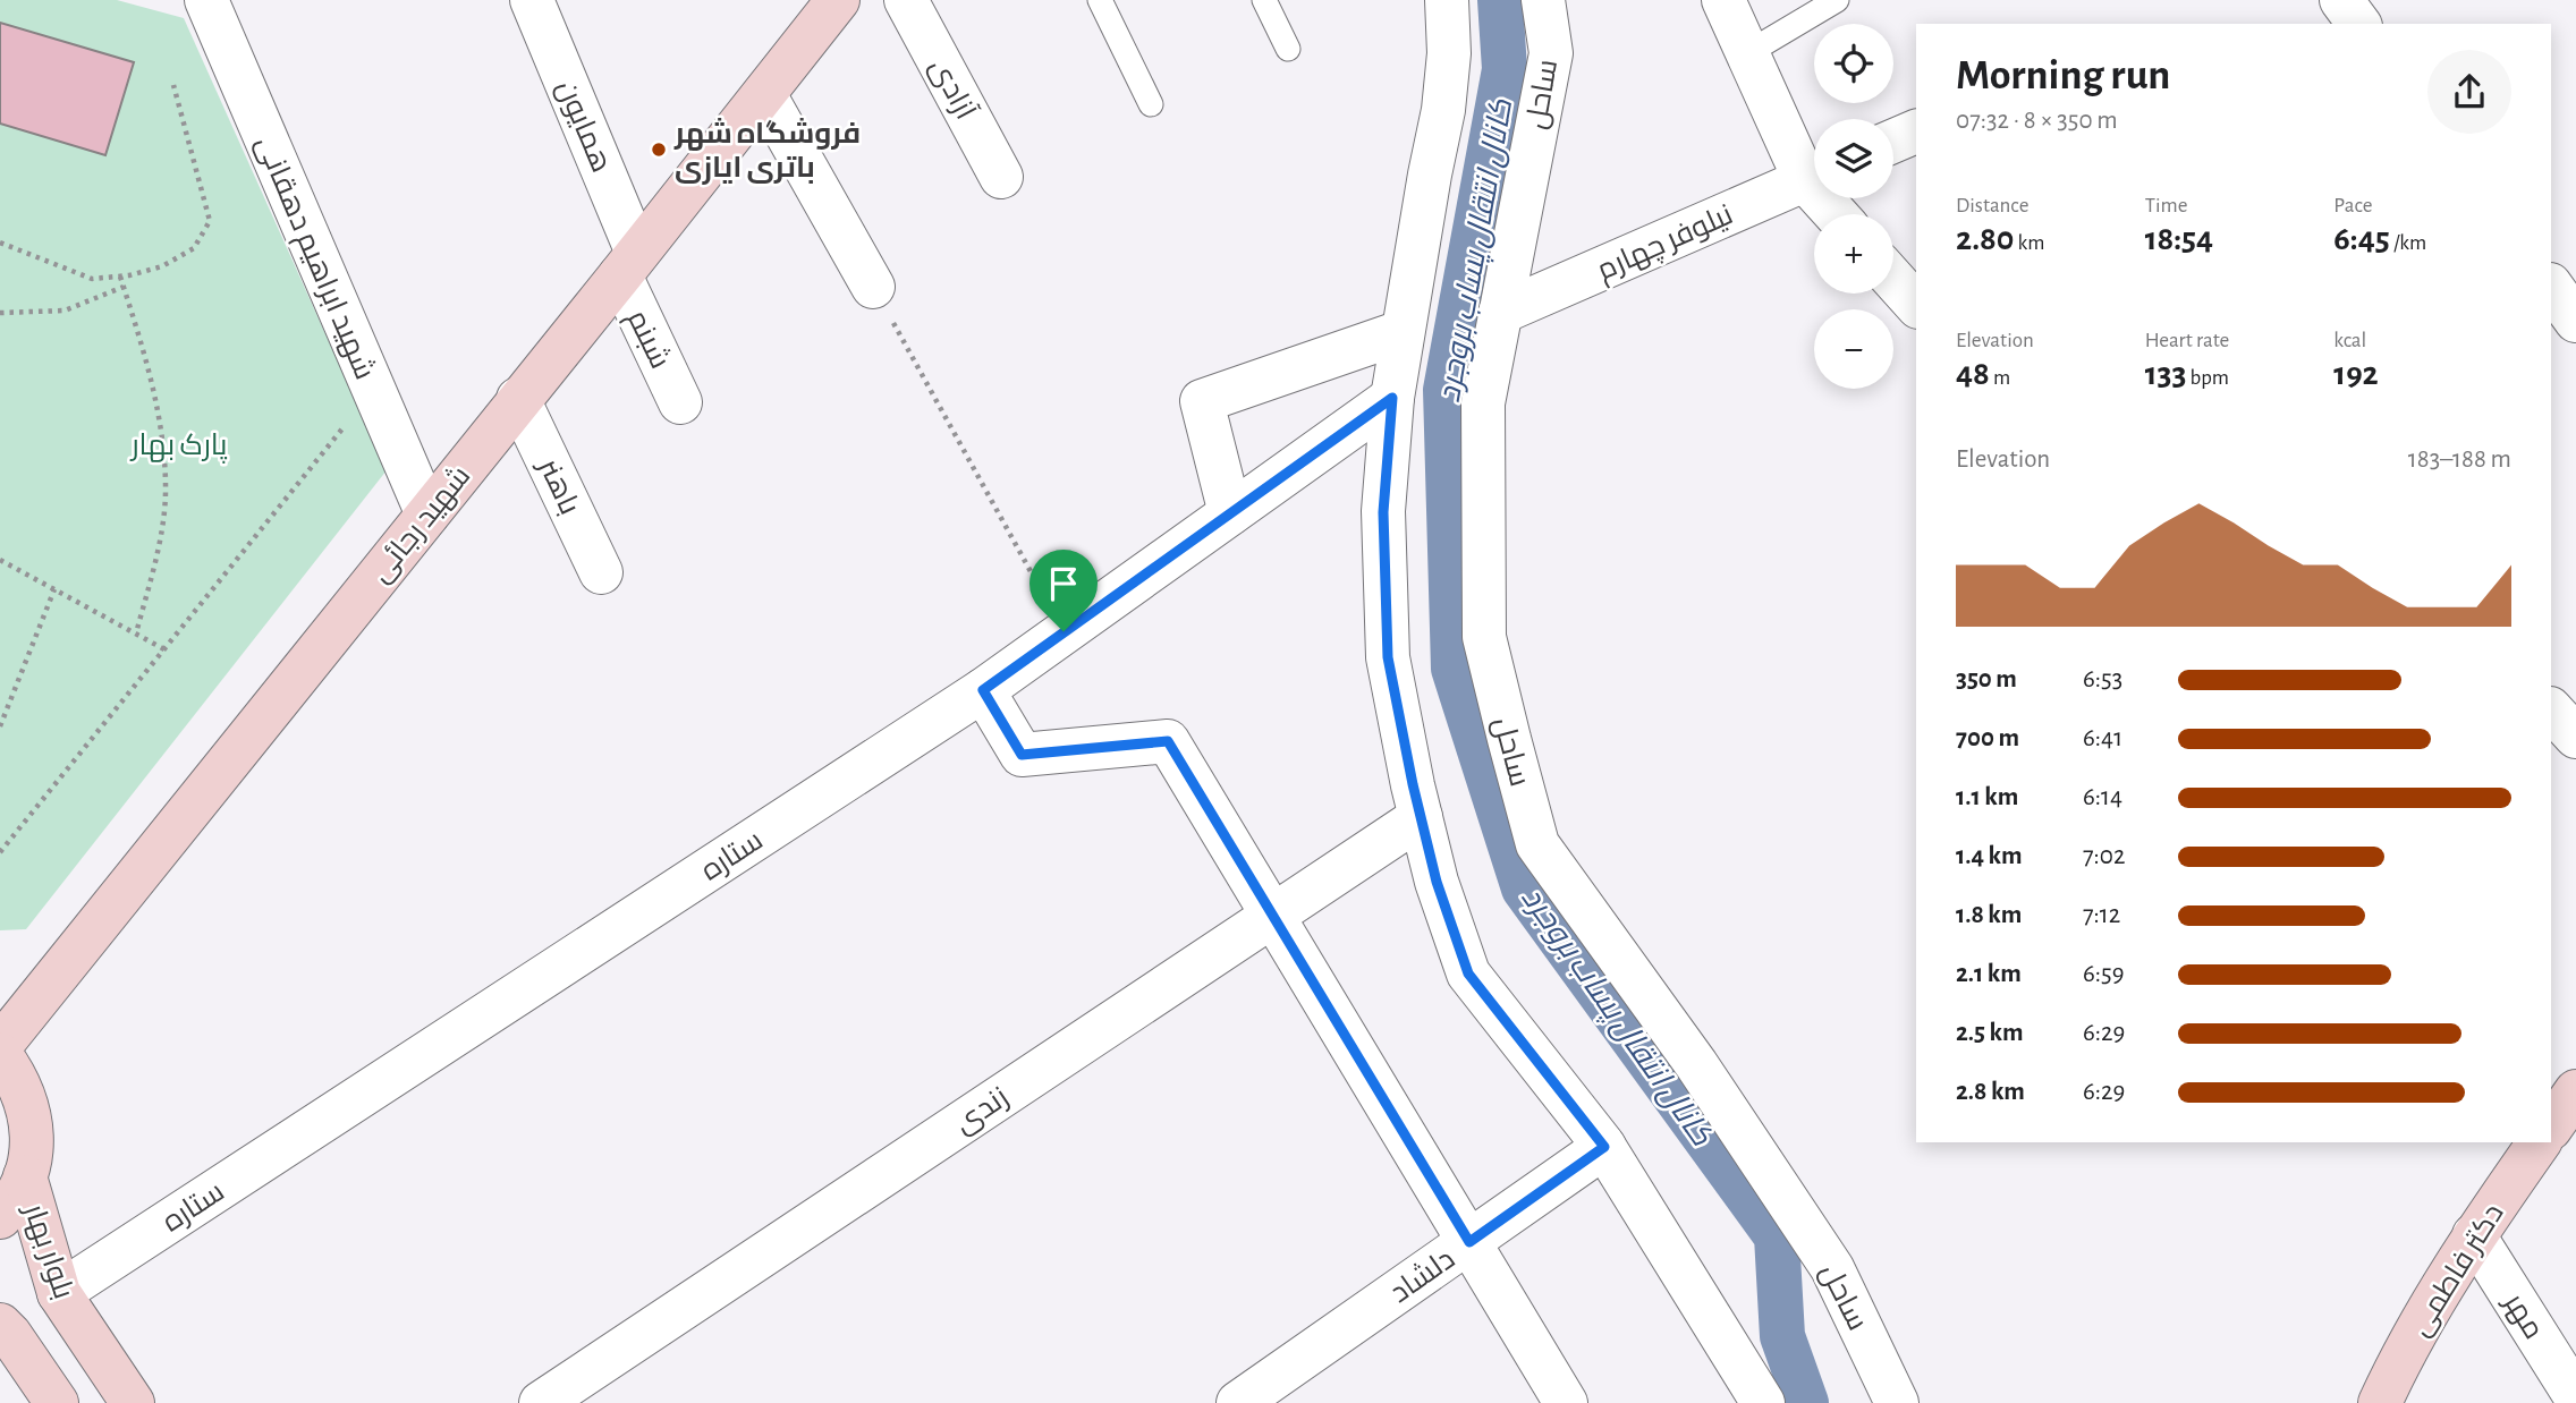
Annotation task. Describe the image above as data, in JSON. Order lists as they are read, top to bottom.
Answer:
{
  "streets": {
    "street": [
      "آزادی",
      "ساحل",
      "همایون",
      "نیلوفر چهارم",
      "شهید ابراهیم دهقانی",
      "شبنم",
      "باهنر",
      "شهید رجائی",
      "ستاره",
      "زندی",
      "بلوار بهار",
      "دکتر فاطمی",
      "دلشاد",
      "مهر"
    ]
  },
  "crossings": [
    ["ساحل", "نیلوفر چهارم"],
    ["همایون", "شبنم"],
    ["همایون", "شهید رجائی"],
    ["شهید ابراهیم دهقانی", "شهید رجائی"],
    ["شبنم", "شهید رجائی"],
    ["باهنر", "شهید رجائی"],
    ["ستاره", "بلوار بهار"],
    ["دکتر فاطمی", "مهر"]
  ],
  "water": ["کانال انتقال پساب بروجرد"],
  "parks": ["پارک بهار"],
  "places": ["فروشگاه شهر باتری ایازی"],
  "page": {
    "map_buttons": ["+", "−"],
    "heading": ["Morning run", "07:32 · 8 × 350 m"],
    "stats": [
      ["Distance", "2.80 km"],
      ["Time", "18:54"],
      ["Pace", "6:45 /km"],
      ["Elevation", "48 m"],
      ["Heart rate", "133 bpm"],
      ["kcal", "192"]
    ],
    "chart": ["Elevation", "183–188 m"],
    "list": [
      {
        "name": "350 m",
        "note": "6:53"
      },
      {
        "name": "700 m",
        "note": "6:41"
      },
      {
        "name": "1.1 km",
        "note": "6:14"
      },
      {
        "name": "1.4 km",
        "note": "7:02"
      },
      {
        "name": "1.8 km",
        "note": "7:12"
      },
      {
        "name": "2.1 km",
        "note": "6:59"
      },
      {
        "name": "2.5 km",
        "note": "6:29"
      },
      {
        "name": "2.8 km",
        "note": "6:29"
      }
    ]
  }
}
